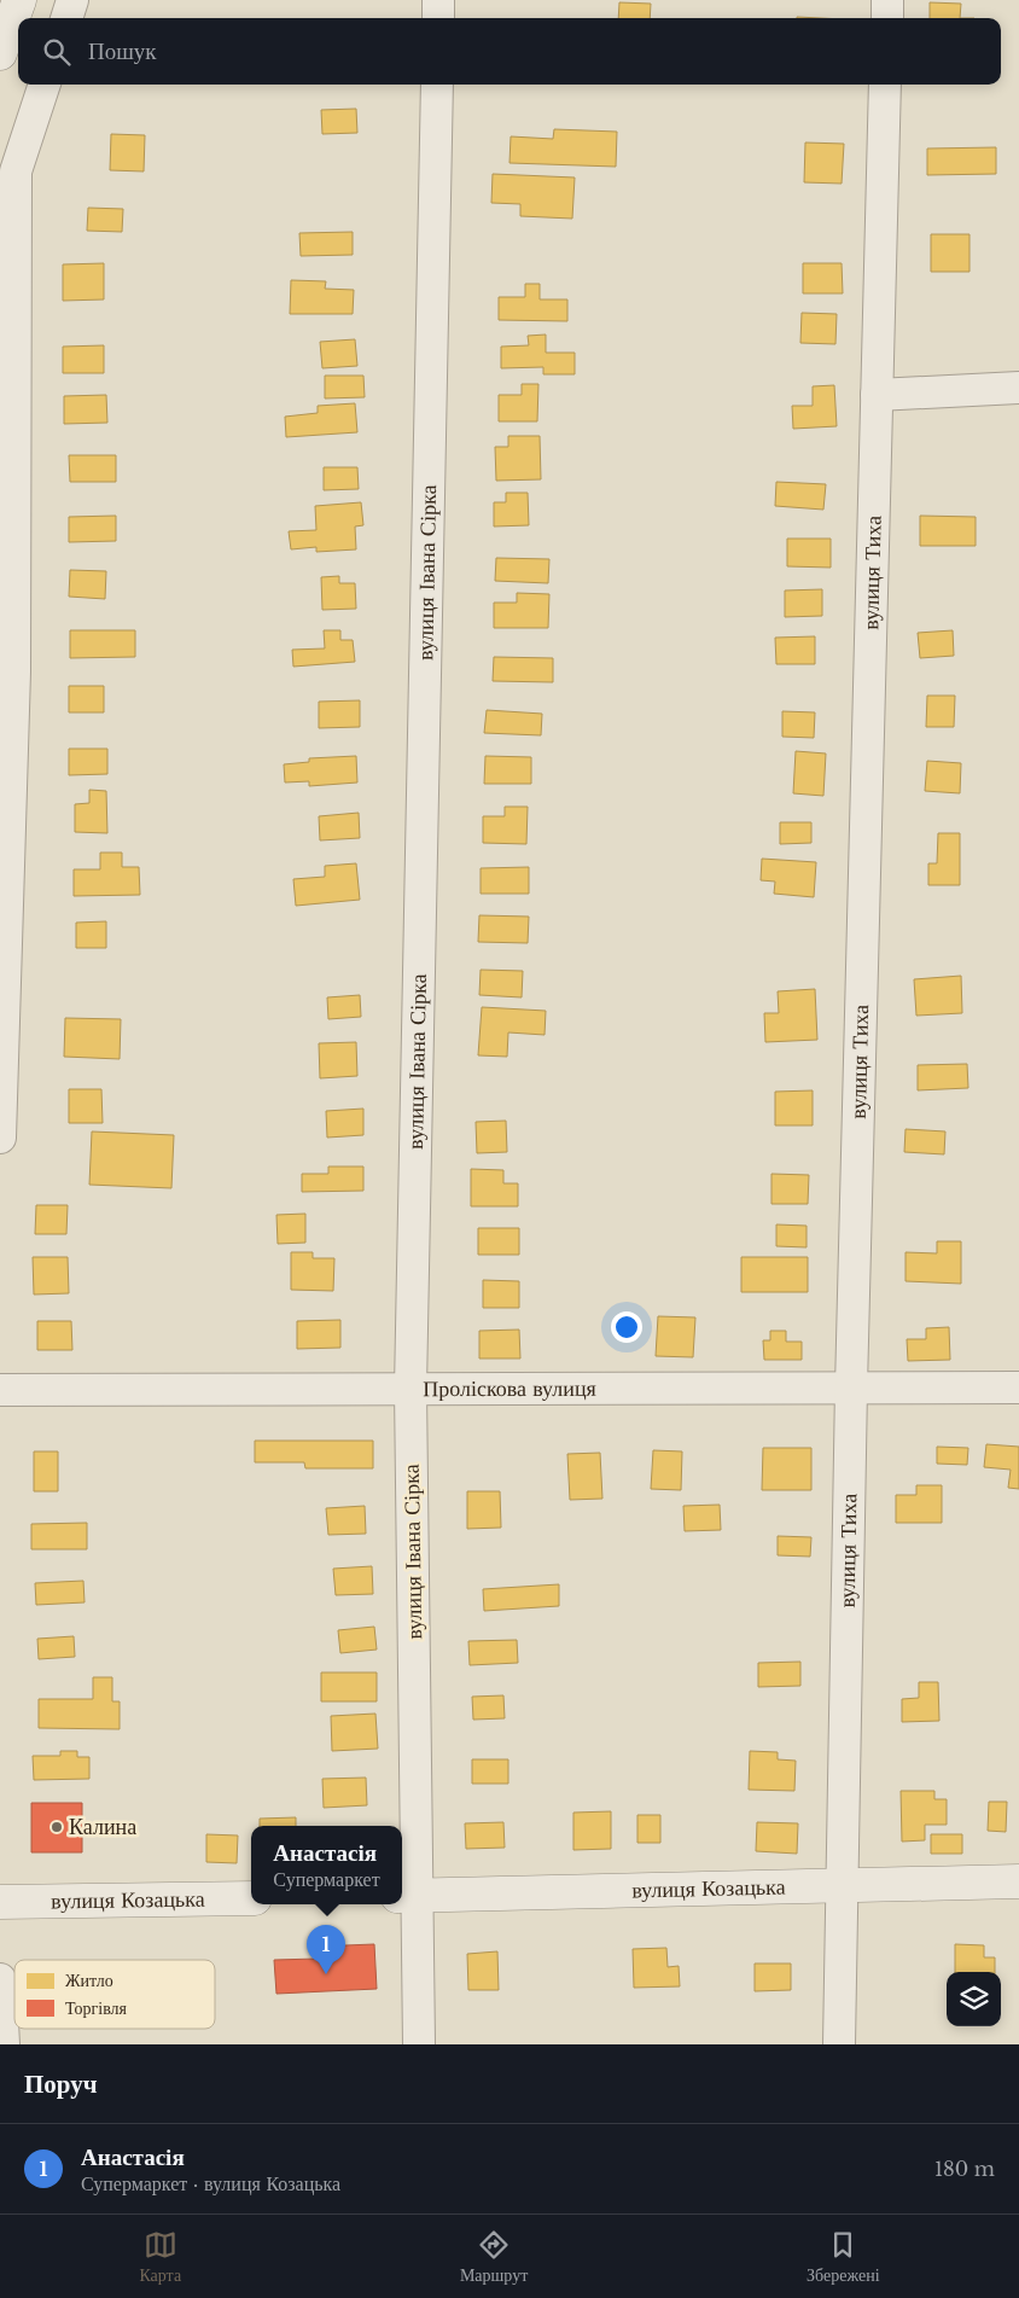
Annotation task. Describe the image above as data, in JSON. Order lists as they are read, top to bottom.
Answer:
{
  "streets": {
    "street": [
      "вулиця Івана Сірка",
      "вулиця Тиха",
      "Проліскова вулиця",
      "вулиця Козацька"
    ]
  },
  "crossings": [
    ["вулиця Івана Сірка", "Проліскова вулиця"],
    ["вулиця Івана Сірка", "вулиця Козацька"],
    ["вулиця Тиха", "Проліскова вулиця"],
    ["вулиця Тиха", "вулиця Козацька"]
  ],
  "places": ["Калина"],
  "legend": ["Житло", "Торгівля"],
  "page": {
    "search": "Пошук",
    "popup": ["Анастасія", "Супермаркет"],
    "pins": "1",
    "heading": "Поруч",
    "list": [
      {
        "mark": "1",
        "name": "Анастасія",
        "note": "Супермаркет · вулиця Козацька",
        "value": "180 m"
      }
    ],
    "nav": ["Карта", "Маршрут", "Збережені"]
  }
}
